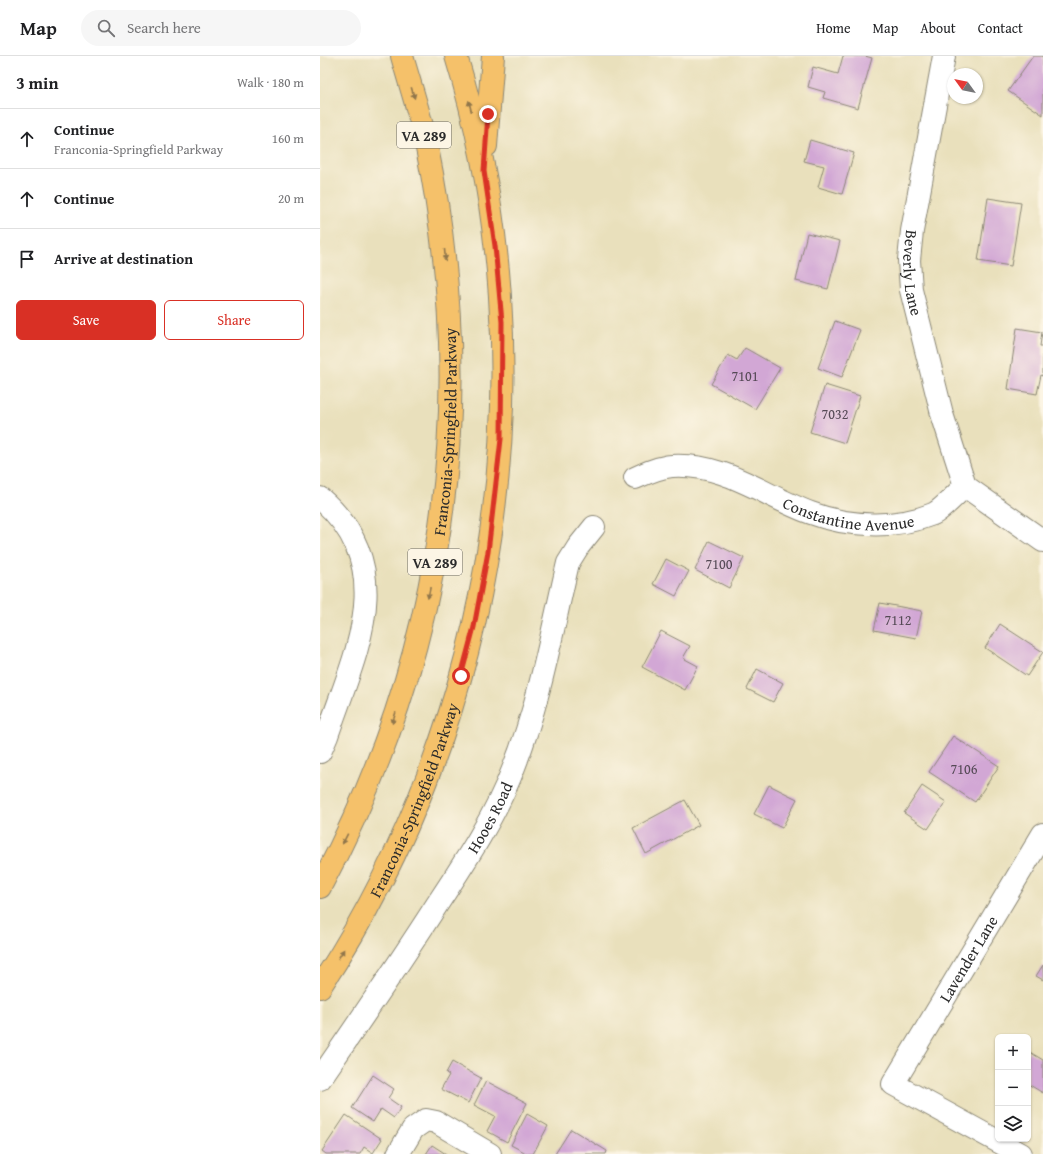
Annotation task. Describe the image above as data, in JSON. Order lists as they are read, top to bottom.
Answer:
{
  "streets": {
    "main road": ["VA 289", "Franconia-Springfield Parkway"],
    "street": [
      "Beverly Lane",
      "Constantine Avenue",
      "Hooes Road",
      "Lavender Lane"
    ]
  },
  "crossings": [
    ["Beverly Lane", "Constantine Avenue"]
  ],
  "house_numbers": [
    "7101",
    "7032",
    "7100",
    "7112",
    "7106"
  ],
  "north": "top left",
  "page": {
    "header": "Map",
    "search": "Search here",
    "nav": [
      "Home",
      "Map",
      "About",
      "Contact"
    ],
    "heading": ["3 min", "Walk · 180 m"],
    "list": [
      ["Continue", "Franconia-Springfield Parkway", "160 m"],
      ["Continue", "20 m"],
      "Arrive at destination"
    ],
    "buttons": ["Save", "Share"],
    "map_buttons": ["+", "−"]
  }
}
